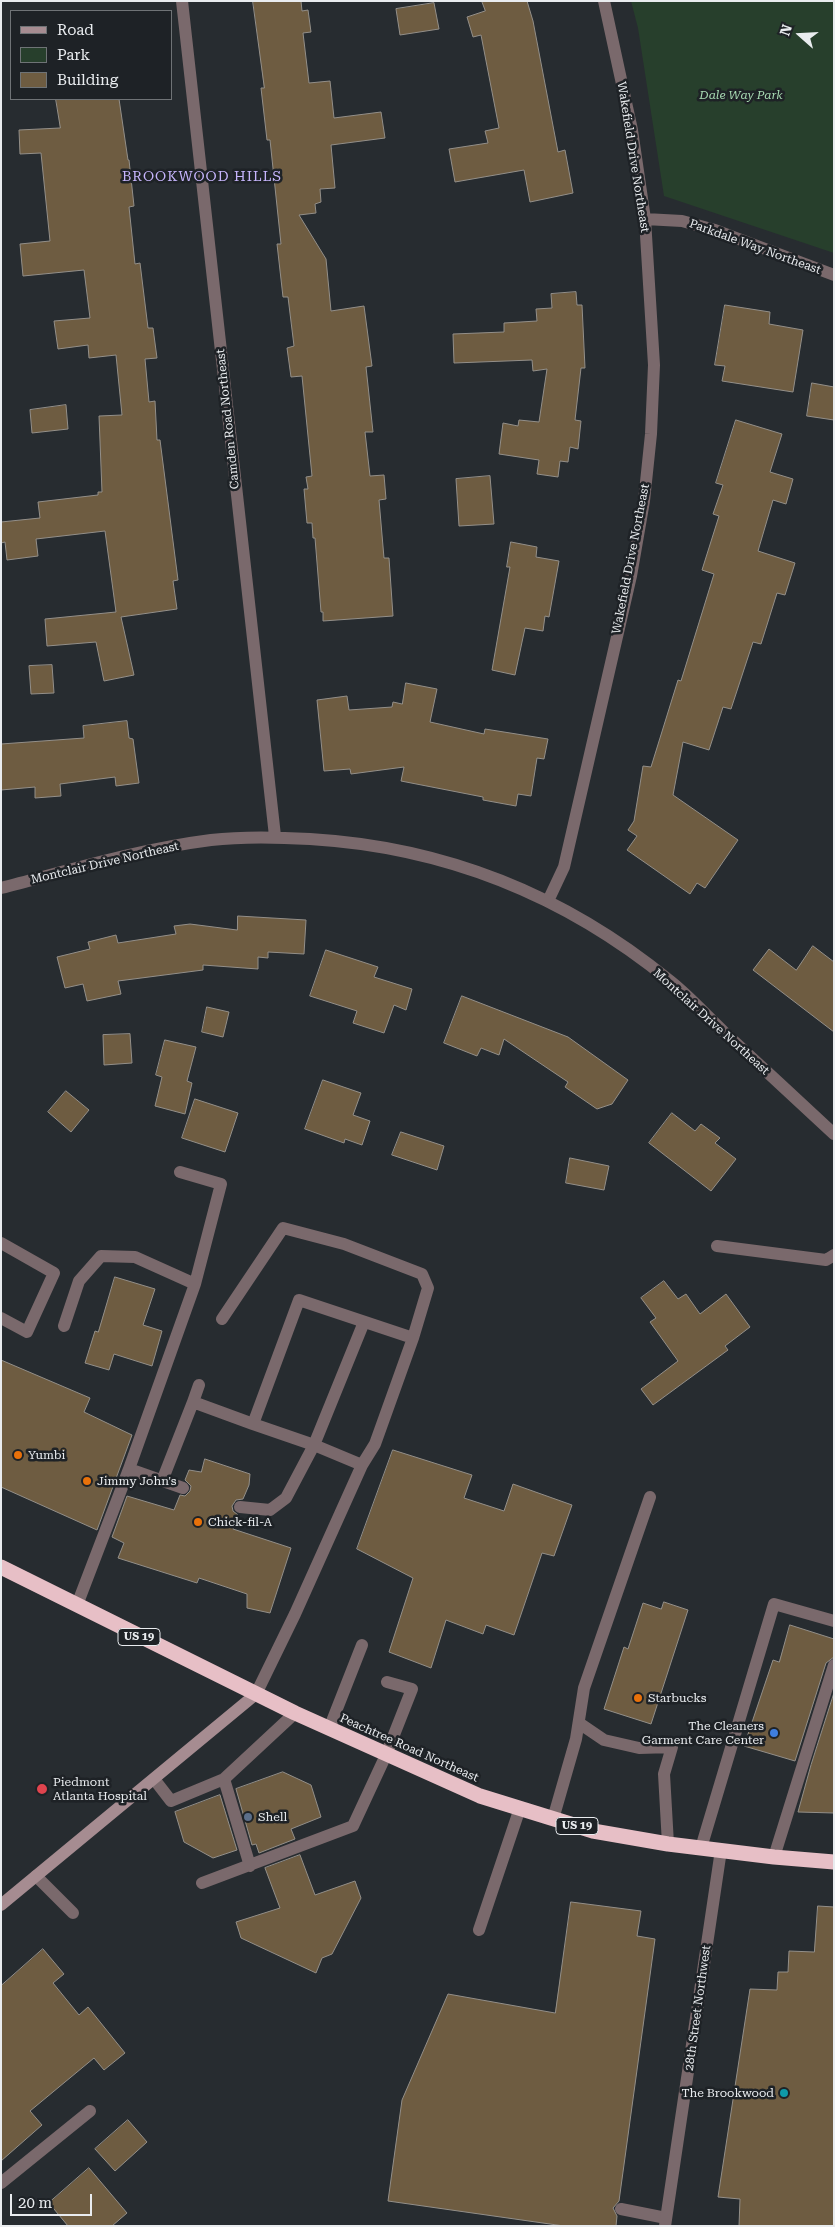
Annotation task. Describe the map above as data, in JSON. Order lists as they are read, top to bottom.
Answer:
{
  "streets": {
    "highway": ["US 19", "Peachtree Road Northeast"],
    "street": [
      "Wakefield Drive Northeast",
      "Parkdale Way Northeast",
      "Camden Road Northeast",
      "Montclair Drive Northeast",
      "28th Street Northwest"
    ]
  },
  "crossings": [
    ["Wakefield Drive Northeast", "Parkdale Way Northeast"],
    ["Wakefield Drive Northeast", "Montclair Drive Northeast"],
    ["Camden Road Northeast", "Montclair Drive Northeast"],
    ["Peachtree Road Northeast", "28th Street Northwest"]
  ],
  "districts": ["BROOKWOOD HILLS"],
  "parks": ["Dale Way Park"],
  "places": [
    "Yumbi",
    "Jimmy John's",
    "Chick-fil-A",
    "Starbucks",
    "The Cleaners Garment Care Center",
    "Piedmont Atlanta Hospital",
    "Shell",
    "The Brookwood"
  ],
  "legend": ["Road", "Park", "Building"],
  "scale_bar": "20 m",
  "north": "left"
}
